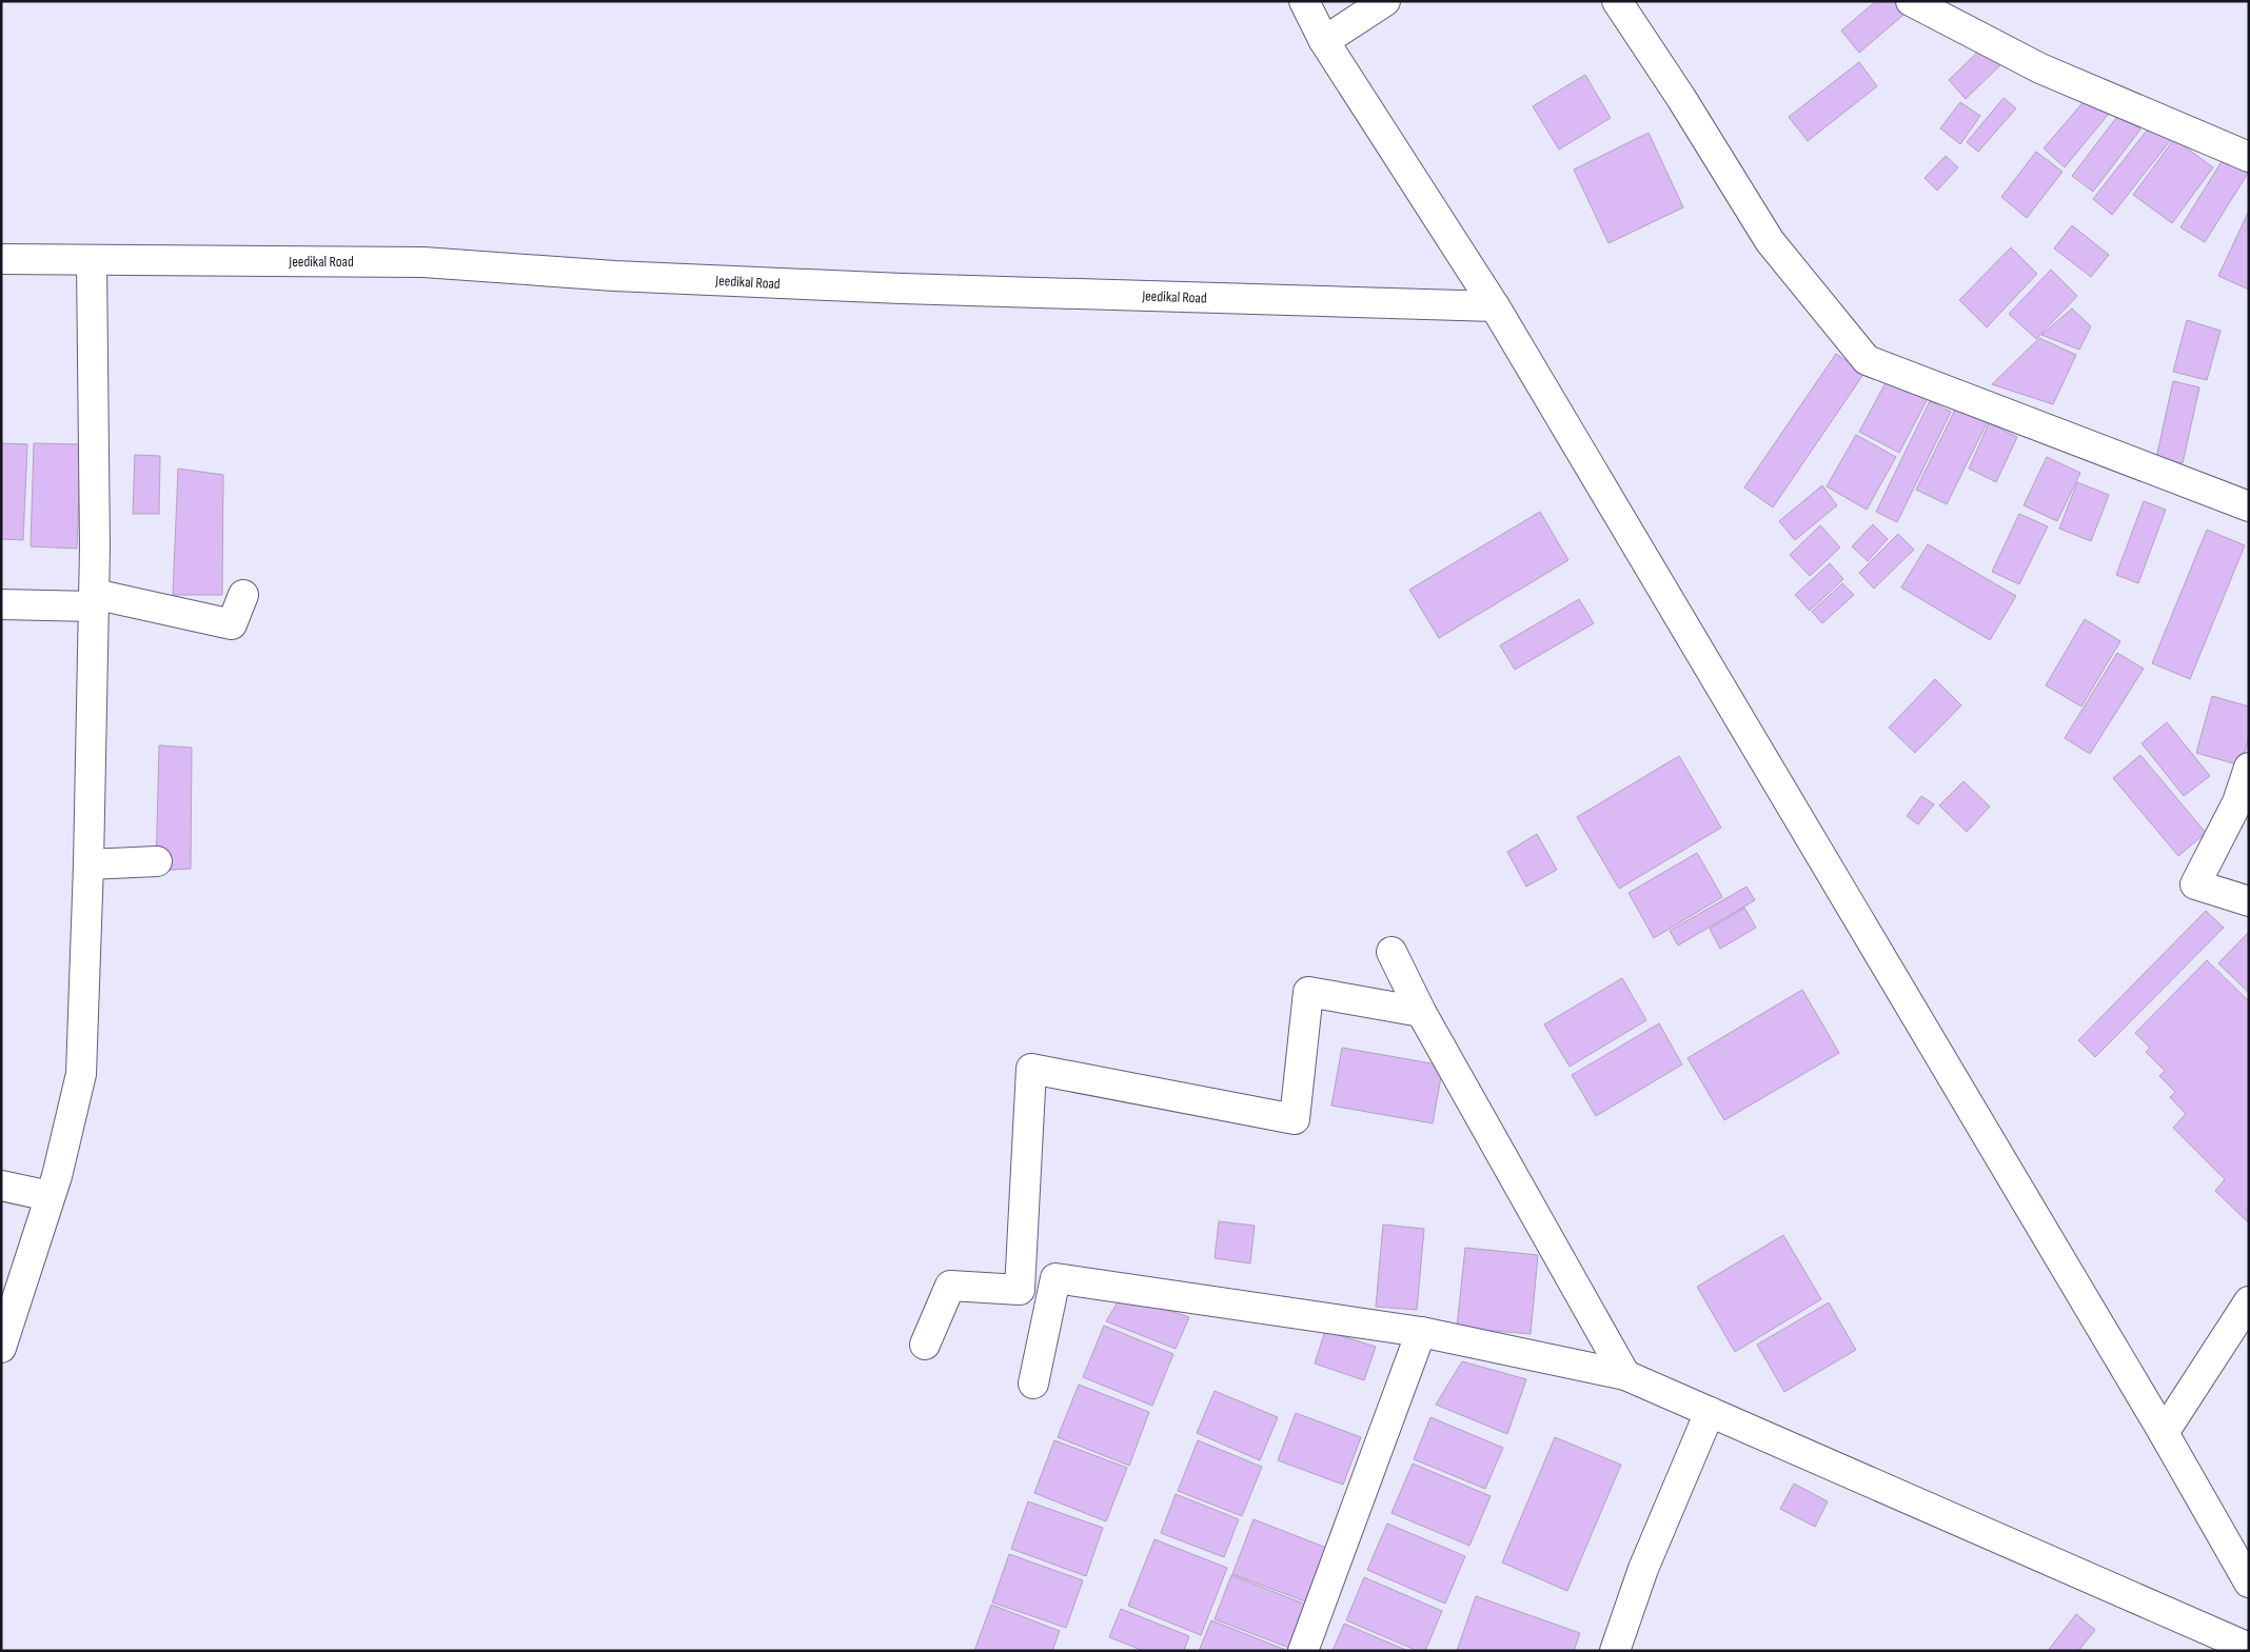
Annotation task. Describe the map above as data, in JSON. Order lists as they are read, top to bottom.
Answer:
{
  "streets": {
    "street": ["Jeedikal Road"]
  }
}
